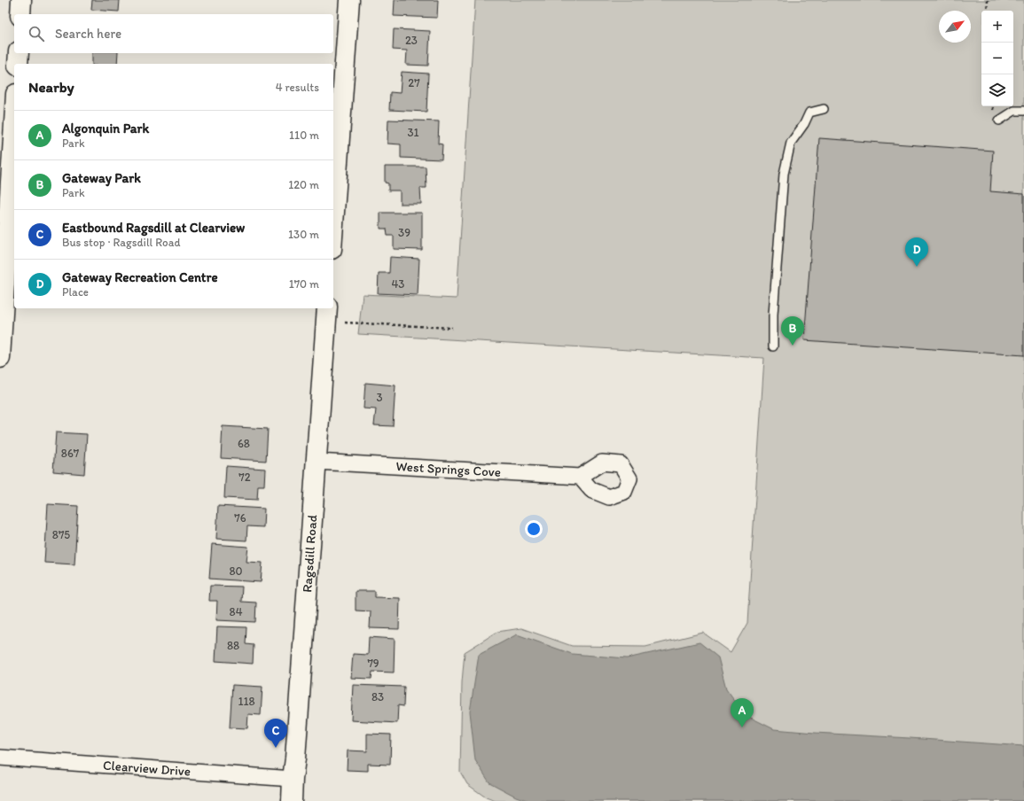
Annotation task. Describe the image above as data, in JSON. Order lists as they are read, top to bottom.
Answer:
{
  "streets": {
    "street": ["West Springs Cove", "Ragsdill Road", "Clearview Drive"]
  },
  "crossings": [
    ["West Springs Cove", "Ragsdill Road"],
    ["Ragsdill Road", "Clearview Drive"]
  ],
  "house_numbers": [
    "23",
    "27",
    "31",
    "39",
    "43",
    "3",
    "68",
    "867",
    "72",
    "76",
    "875",
    "80",
    "84",
    "88",
    "79",
    "83",
    "118"
  ],
  "north": "top right",
  "page": {
    "map_buttons": ["+", "−"],
    "search": "Search here",
    "heading": ["Nearby", "4 results"],
    "list": [
      {
        "mark": "A",
        "name": "Algonquin Park",
        "note": "Park",
        "value": "110 m"
      },
      {
        "mark": "B",
        "name": "Gateway Park",
        "note": "Park",
        "value": "120 m"
      },
      {
        "mark": "C",
        "name": "Eastbound Ragsdill at Clearview",
        "note": "Bus stop · Ragsdill Road",
        "value": "130 m"
      },
      {
        "mark": "D",
        "name": "Gateway Recreation Centre",
        "note": "Place",
        "value": "170 m"
      }
    ],
    "pins": [
      "D",
      "B",
      "A",
      "C"
    ]
  }
}
